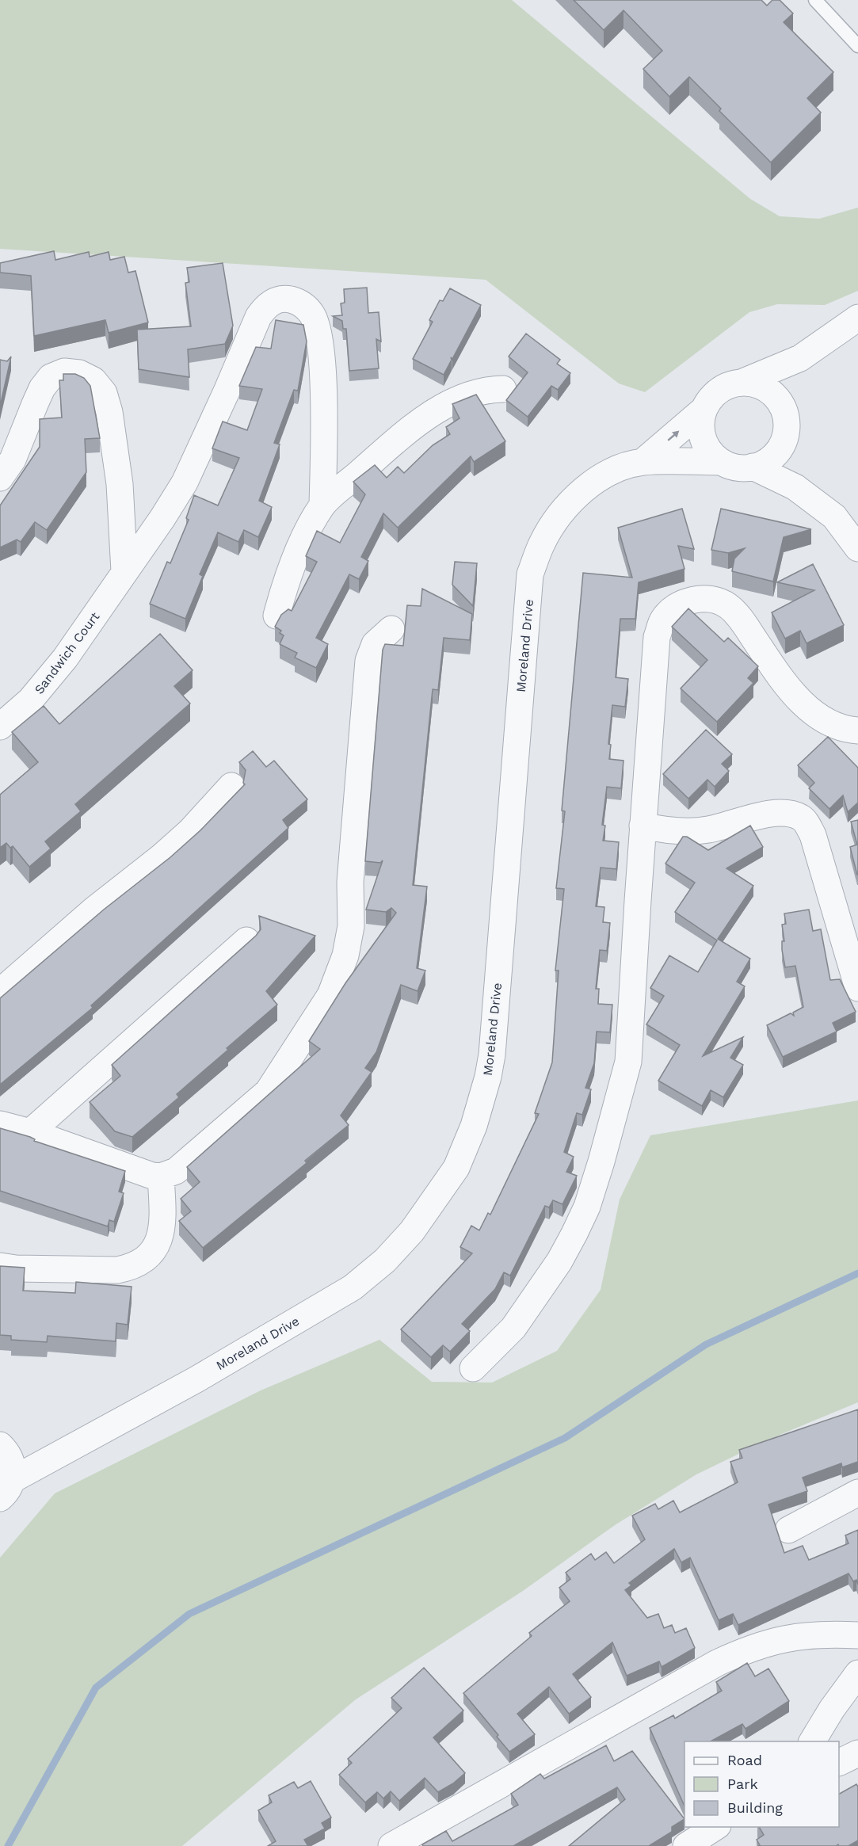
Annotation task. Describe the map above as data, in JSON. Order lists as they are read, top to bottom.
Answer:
{
  "streets": {
    "street": ["Moreland Drive", "Sandwich Court"]
  },
  "legend": ["Road", "Park", "Building"]
}
